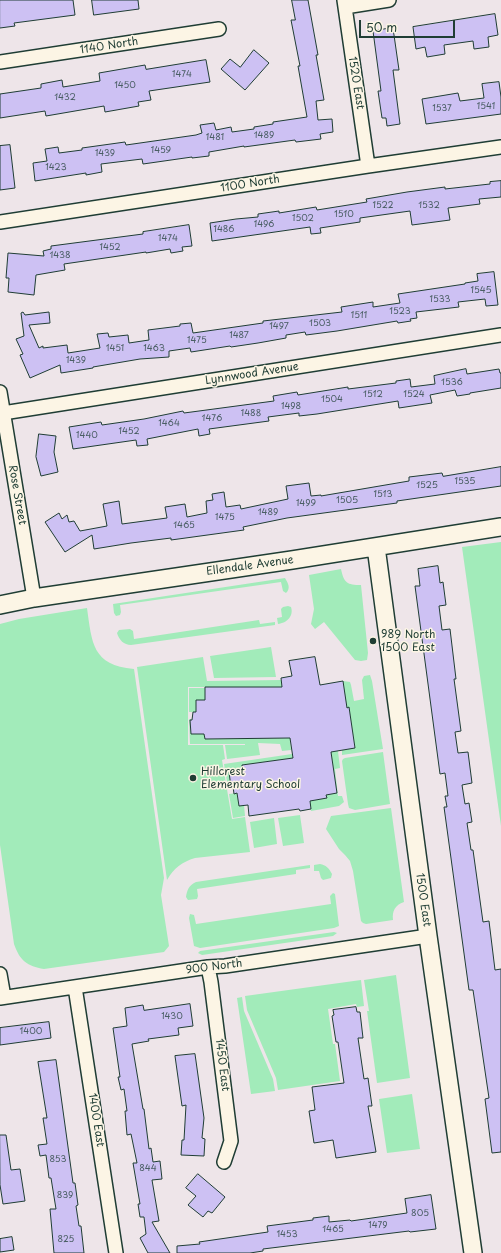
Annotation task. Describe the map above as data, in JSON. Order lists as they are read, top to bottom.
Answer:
{
  "streets": {
    "street": [
      "1140 North",
      "1520 East",
      "1100 North",
      "Lynnwood Avenue",
      "Rose Street",
      "Ellendale Avenue",
      "1500 East",
      "900 North",
      "1450 East",
      "1400 East"
    ]
  },
  "crossings": [
    ["1520 East", "1100 North"],
    ["Lynnwood Avenue", "Rose Street"],
    ["Rose Street", "Ellendale Avenue"],
    ["Ellendale Avenue", "1500 East"],
    ["1500 East", "900 North"],
    ["900 North", "1450 East"],
    ["900 North", "1400 East"]
  ],
  "places": ["989 North 1500 East", "Hillcrest Elementary School"],
  "house_numbers": [
    "1474",
    "1450",
    "1432",
    "1541",
    "1537",
    "1489",
    "1481",
    "1459",
    "1439",
    "1423",
    "1522",
    "1532",
    "1510",
    "1502",
    "1496",
    "1486",
    "1474",
    "1452",
    "1438",
    "1545",
    "1533",
    "1523",
    "1511",
    "1503",
    "1497",
    "1487",
    "1475",
    "1451",
    "1463",
    "1439",
    "1536",
    "1512",
    "1524",
    "1504",
    "1498",
    "1488",
    "1476",
    "1464",
    "1452",
    "1440",
    "1535",
    "1525",
    "1513",
    "1505",
    "1499",
    "1489",
    "1475",
    "1465",
    "1430",
    "1400",
    "853",
    "844",
    "839",
    "805",
    "1479",
    "1465",
    "1453",
    "825"
  ],
  "scale_bar": "50 m"
}
